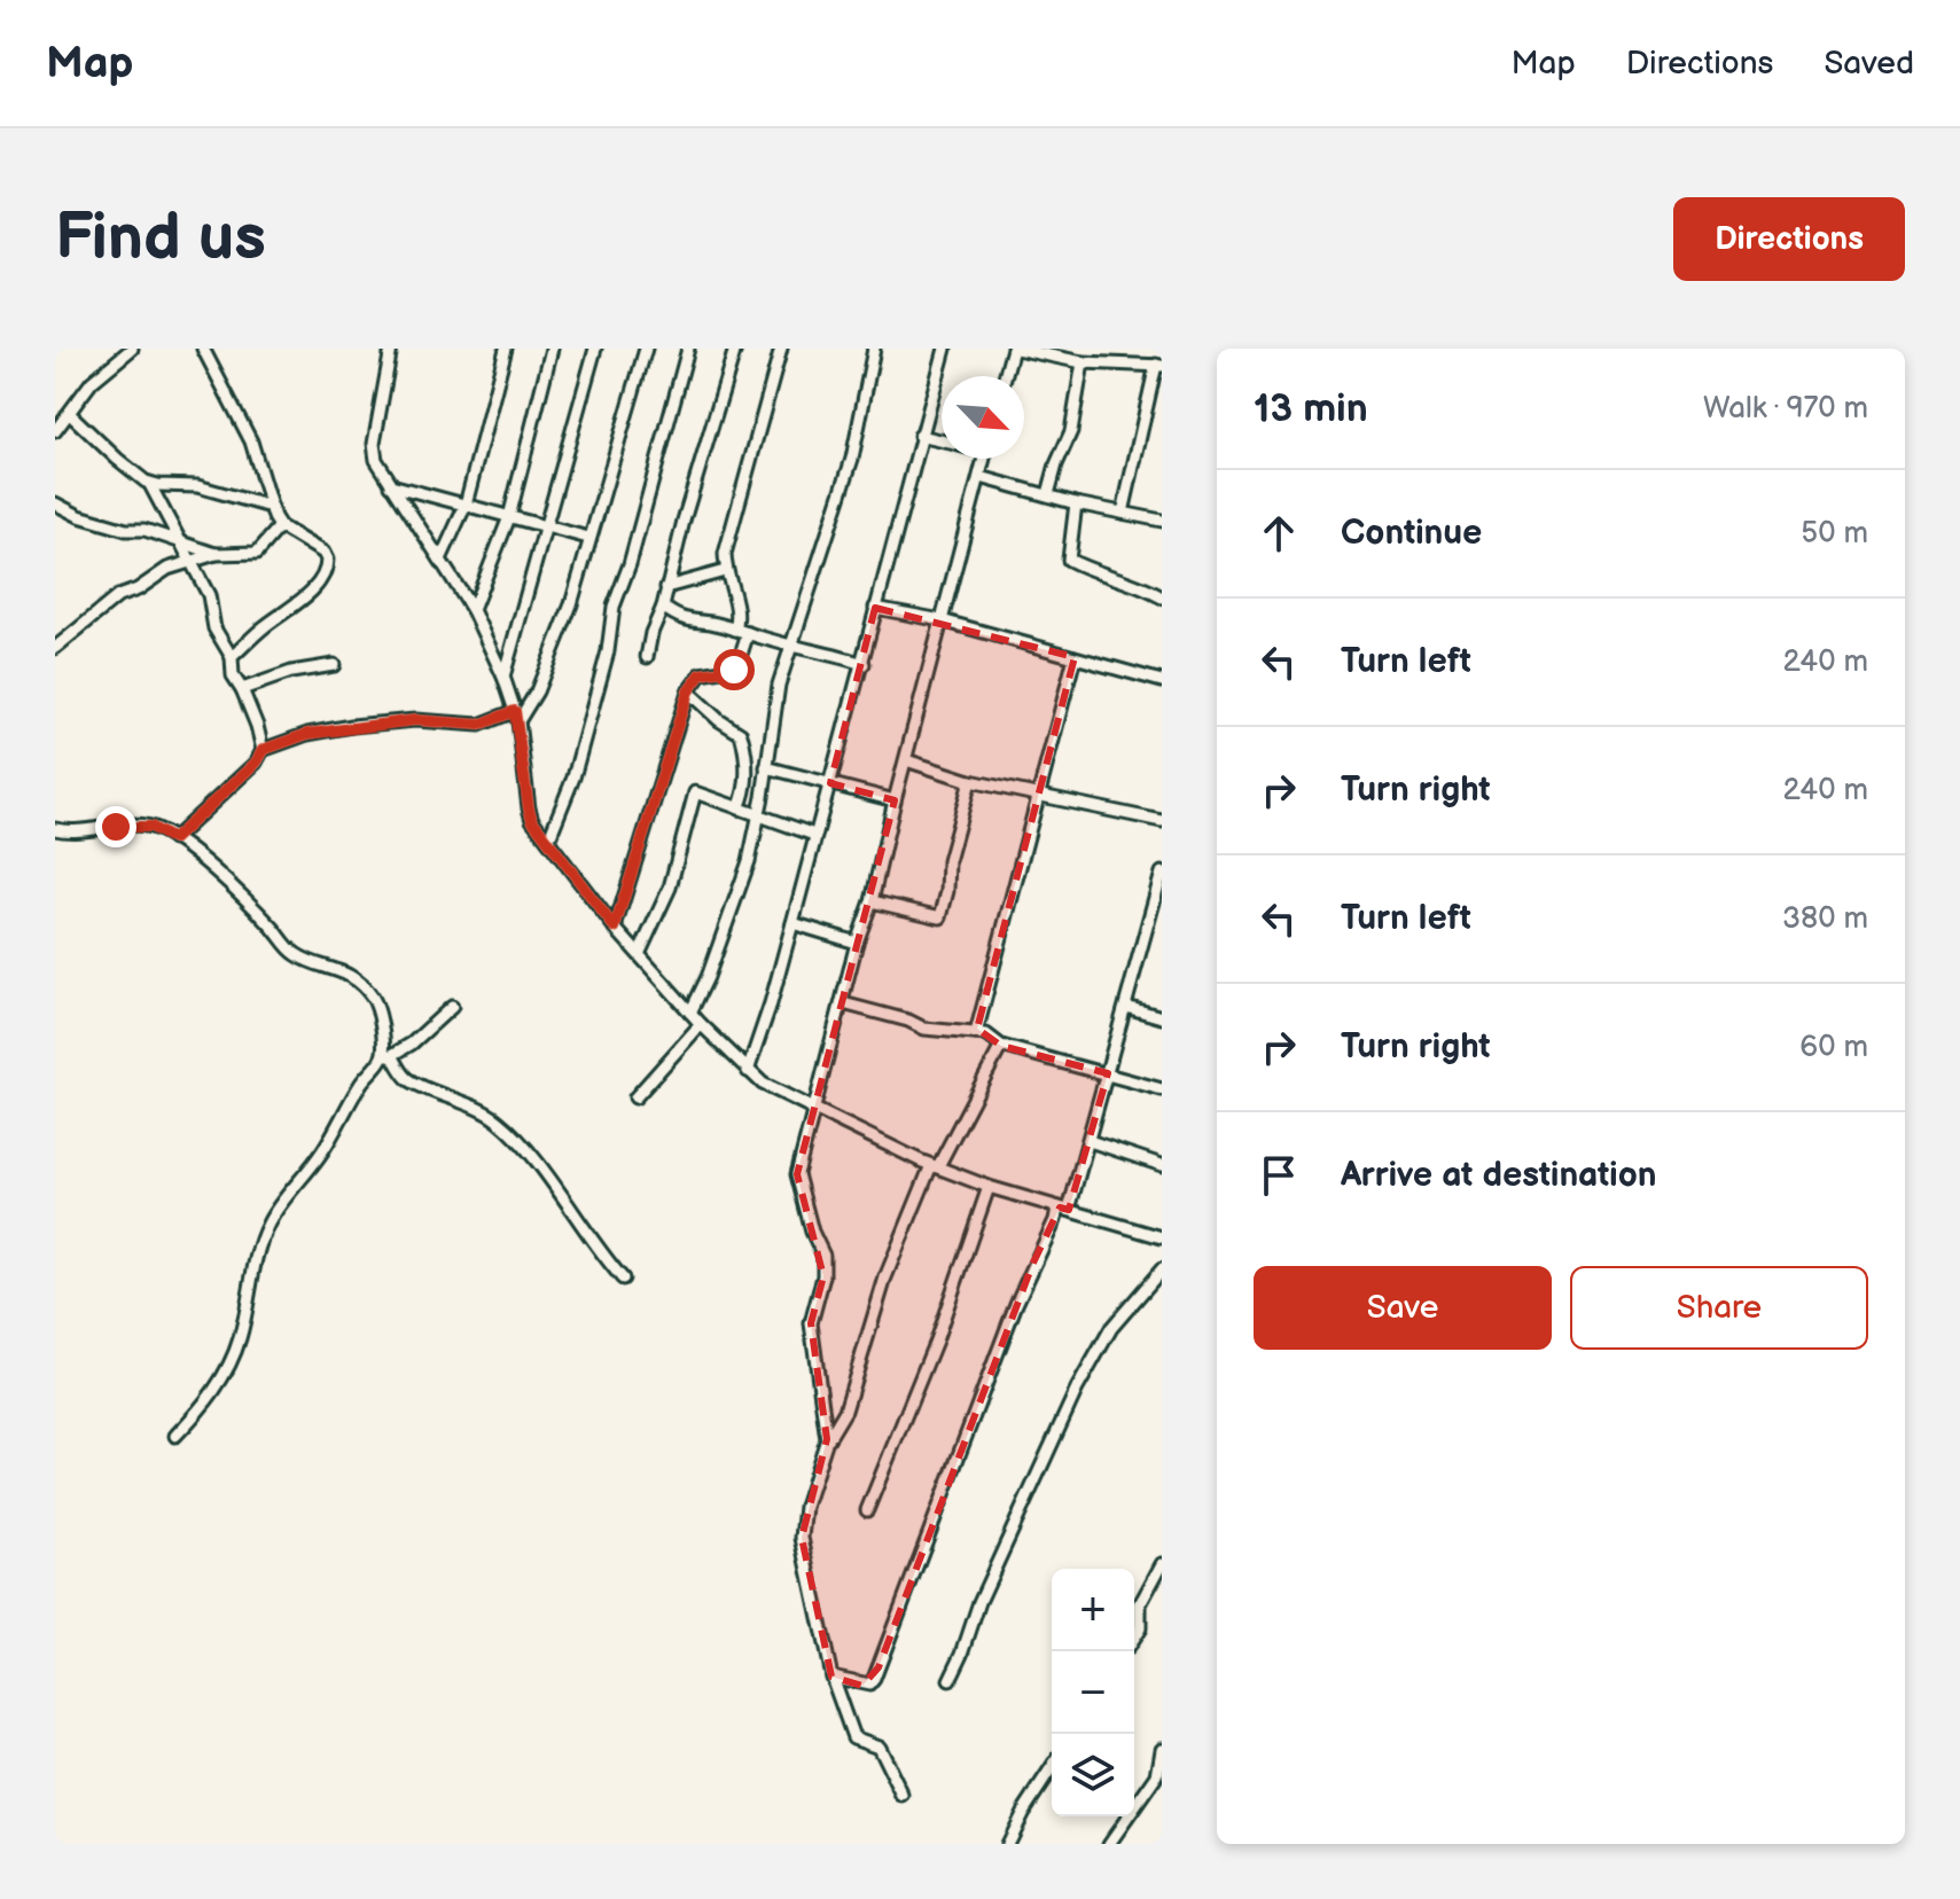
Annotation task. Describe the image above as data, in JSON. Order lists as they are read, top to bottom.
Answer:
{
  "north": "bottom right",
  "page": {
    "header": "Map",
    "nav": ["Map", "Directions", "Saved"],
    "buttons": [
      "Directions",
      ["Save", "Share"]
    ],
    "title": "Find us",
    "heading": ["13 min", "Walk · 970 m"],
    "list": [
      ["Continue", "50 m"],
      ["Turn left", "240 m"],
      ["Turn right", "240 m"],
      ["Turn left", "380 m"],
      ["Turn right", "60 m"],
      "Arrive at destination"
    ],
    "map_buttons": ["+", "−"]
  }
}
